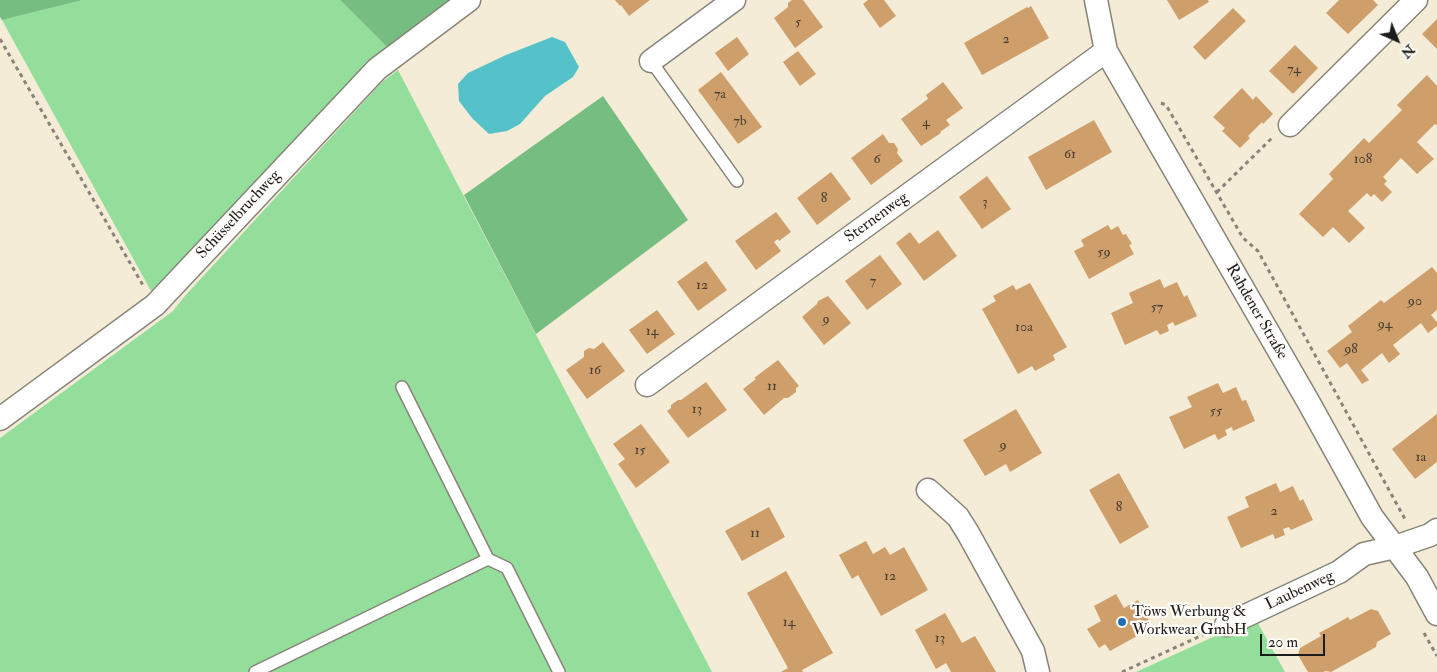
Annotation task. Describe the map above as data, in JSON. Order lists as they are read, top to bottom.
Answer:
{
  "streets": {
    "street": [
      "Schüsselbruchweg",
      "Sternenweg",
      "Rahdener Straße",
      "Laubenweg"
    ]
  },
  "crossings": [
    ["Sternenweg", "Rahdener Straße"],
    ["Rahdener Straße", "Laubenweg"]
  ],
  "places": ["Töws Werbung & Workwear GmbH"],
  "house_numbers": [
    "5",
    "2",
    "74",
    "7a",
    "7b",
    "4",
    "61",
    "6",
    "108",
    "8",
    "3",
    "59",
    "7",
    "12",
    "90",
    "57",
    "9",
    "94",
    "10a",
    "14",
    "98",
    "16",
    "11",
    "13",
    "55",
    "9",
    "15",
    "1a",
    "8",
    "2",
    "11",
    "12",
    "14",
    "13"
  ],
  "scale_bar": "20 m",
  "north": "bottom right"
}
